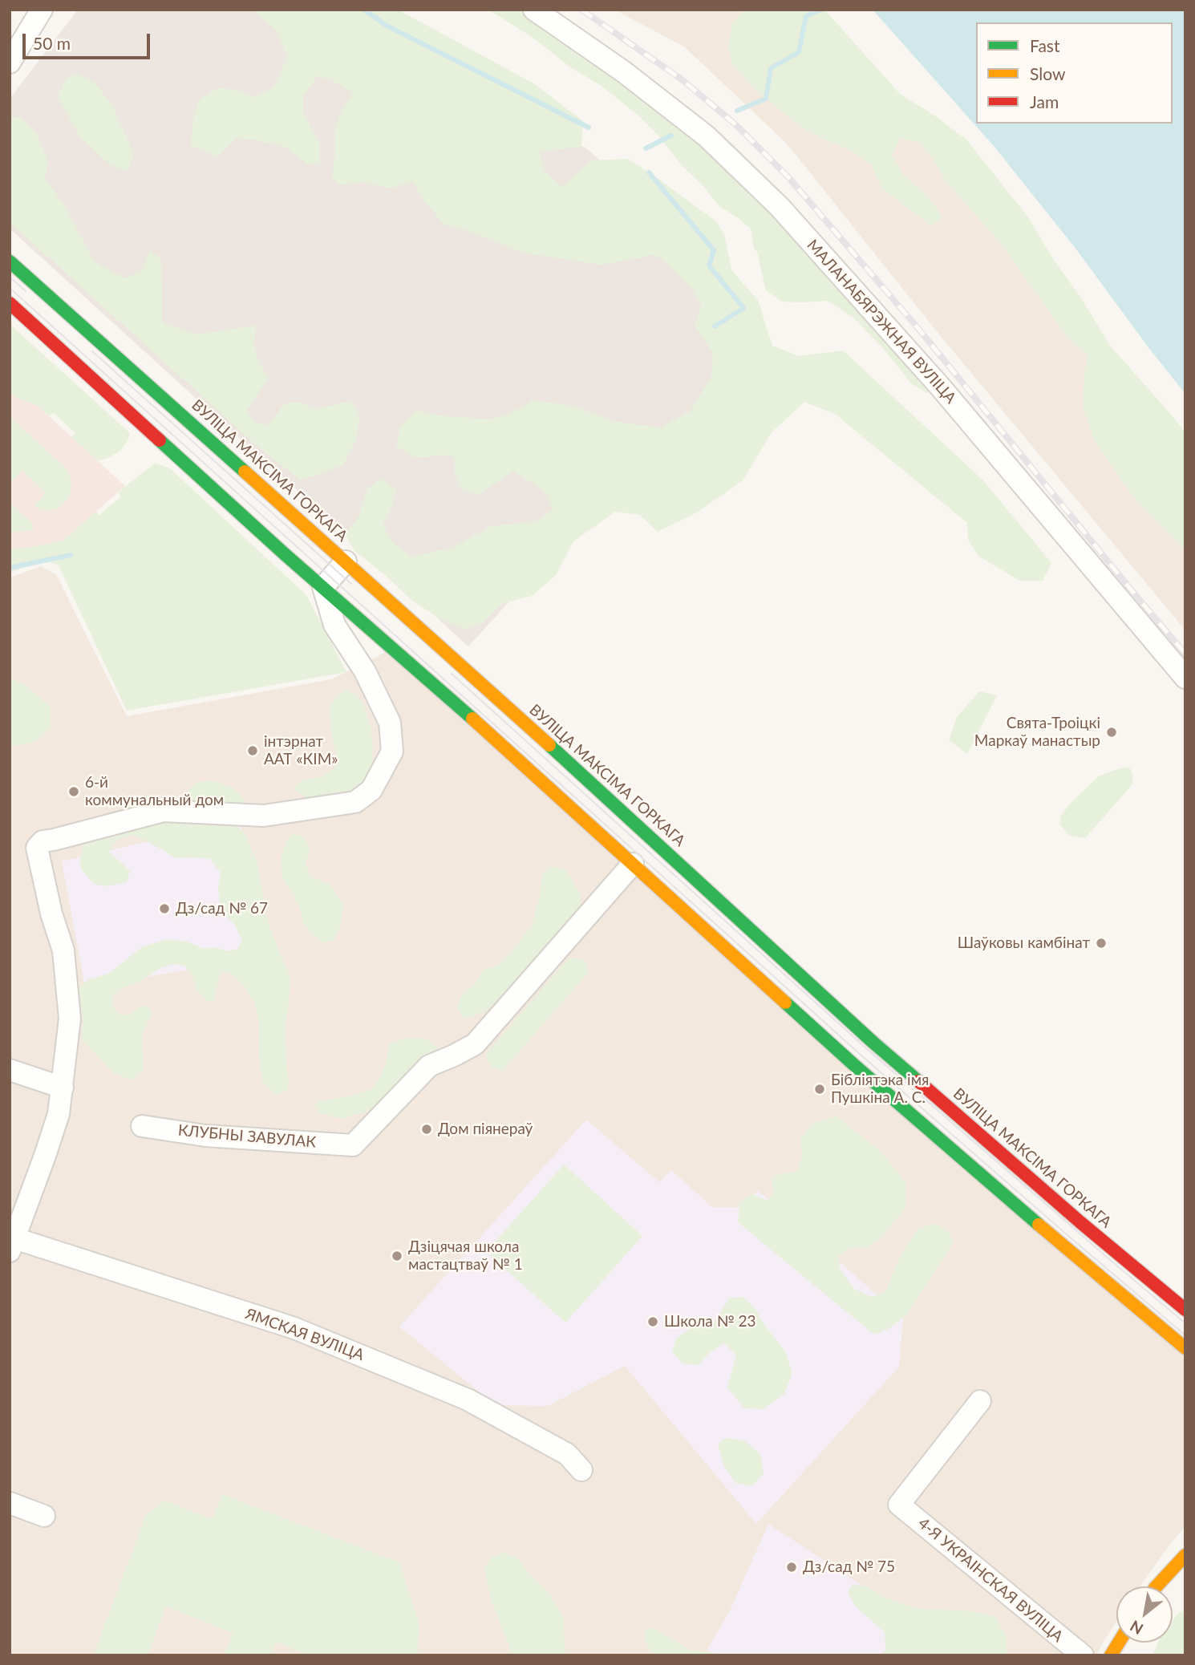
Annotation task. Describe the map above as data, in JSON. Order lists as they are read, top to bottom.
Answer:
{
  "streets": {
    "main road": ["ВУЛІЦА МАКСІМА ГОРКАГА"],
    "street": [
      "МАЛАНАБЯРЭЖНАЯ ВУЛІЦА",
      "КЛУБНЫ ЗАВУЛАК",
      "ЯМСКАЯ ВУЛІЦА",
      "4-Я УКРАІНСКАЯ ВУЛІЦА"
    ]
  },
  "places": [
    "Свята-Троіцкі Маркаў манастыр",
    "інтэрнат ААТ «КІМ»",
    "6-й коммунальный дом",
    "Дз/сад № 67",
    "Шаўковы камбінат",
    "Бібліятэка імя Пушкіна А. С.",
    "Дом піянераў",
    "Дзіцячая школа мастацтваў № 1",
    "Школа № 23",
    "Дз/сад № 75"
  ],
  "legend": ["Fast", "Slow", "Jam"],
  "scale_bar": "50 m",
  "north": "bottom left"
}
